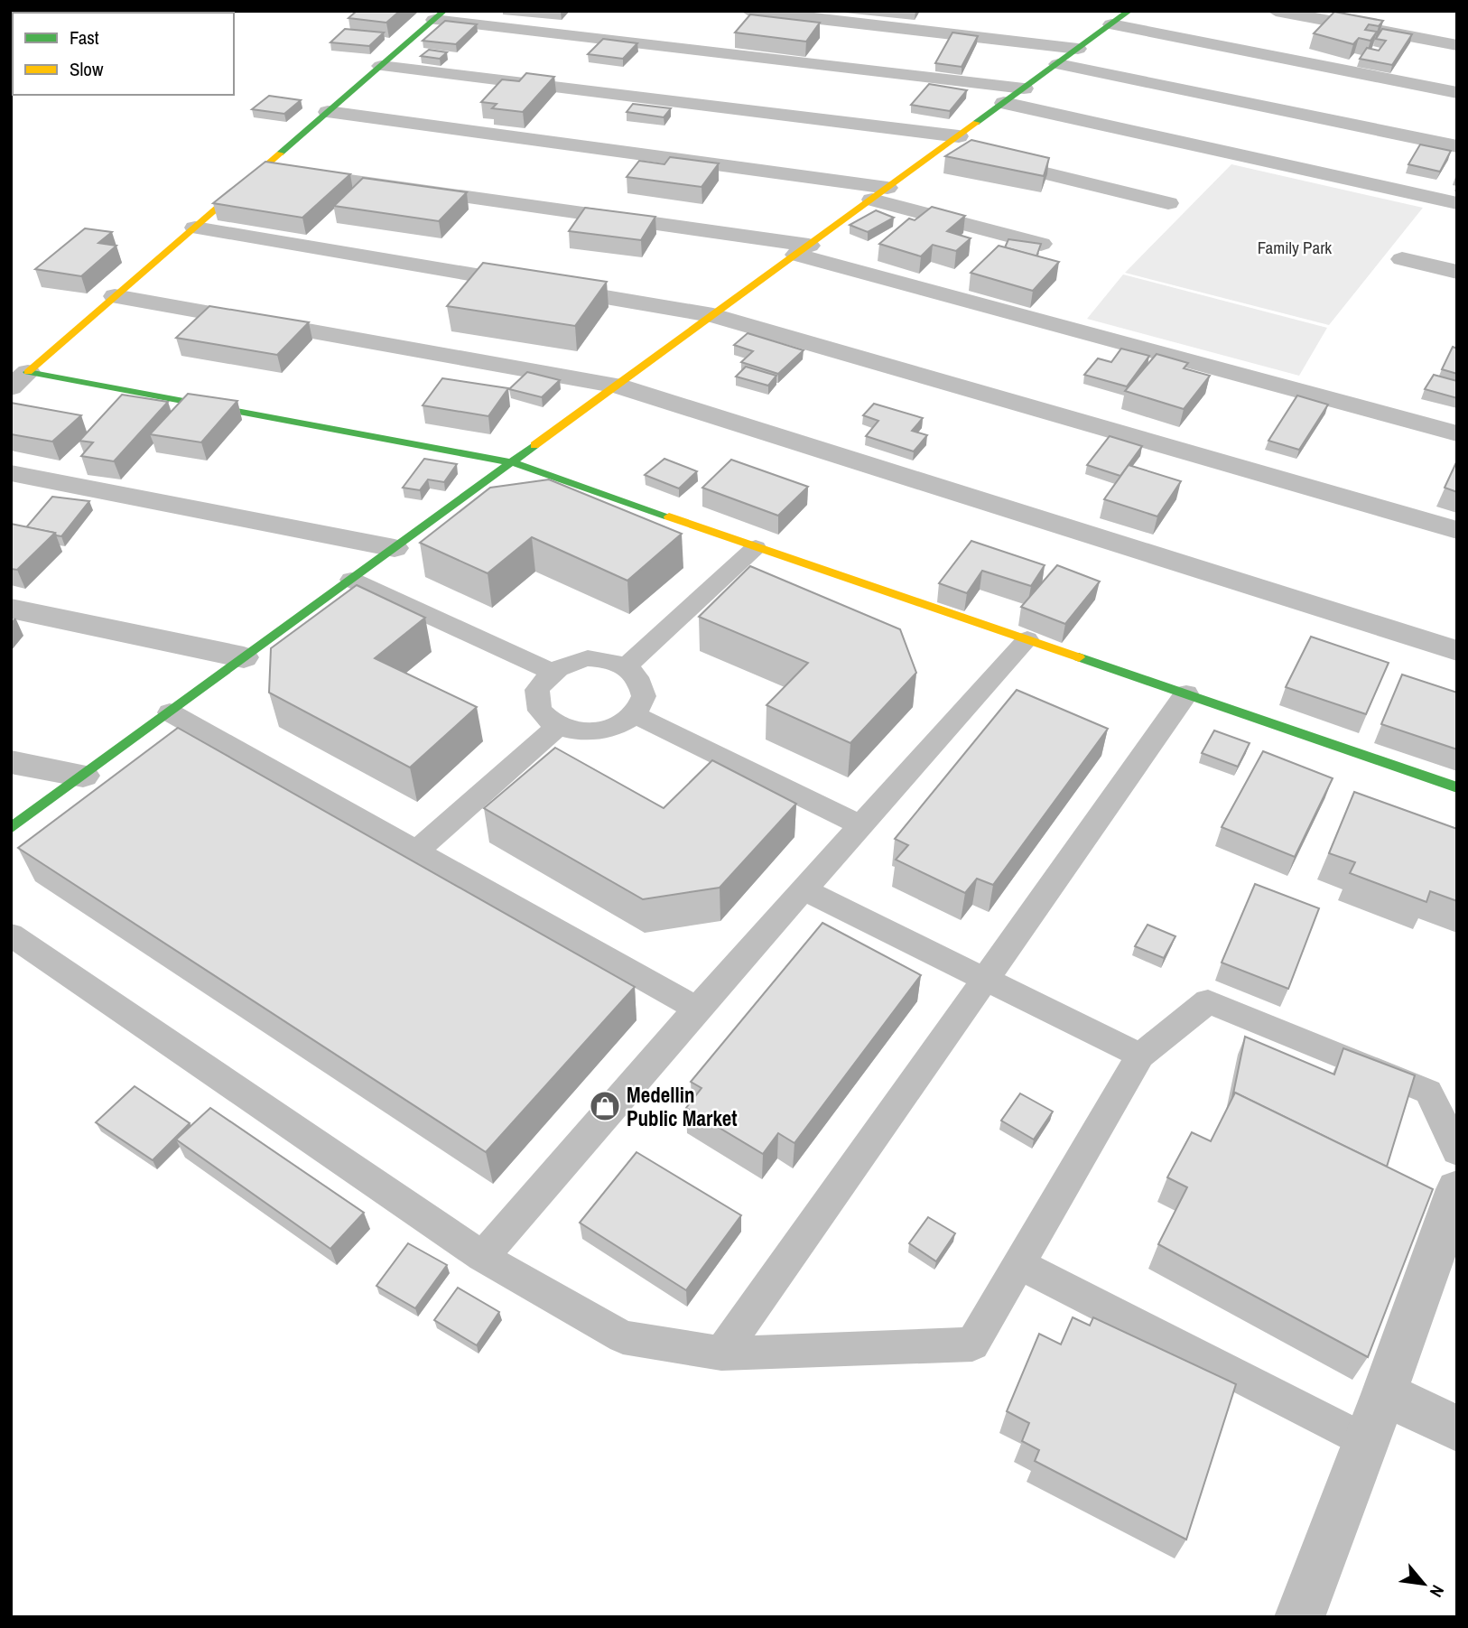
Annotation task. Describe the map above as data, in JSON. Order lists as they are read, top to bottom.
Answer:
{
  "parks": ["Family Park"],
  "places": {
    "shop": ["Medellin Public Market"]
  },
  "legend": ["Fast", "Slow"],
  "north": "bottom right"
}
